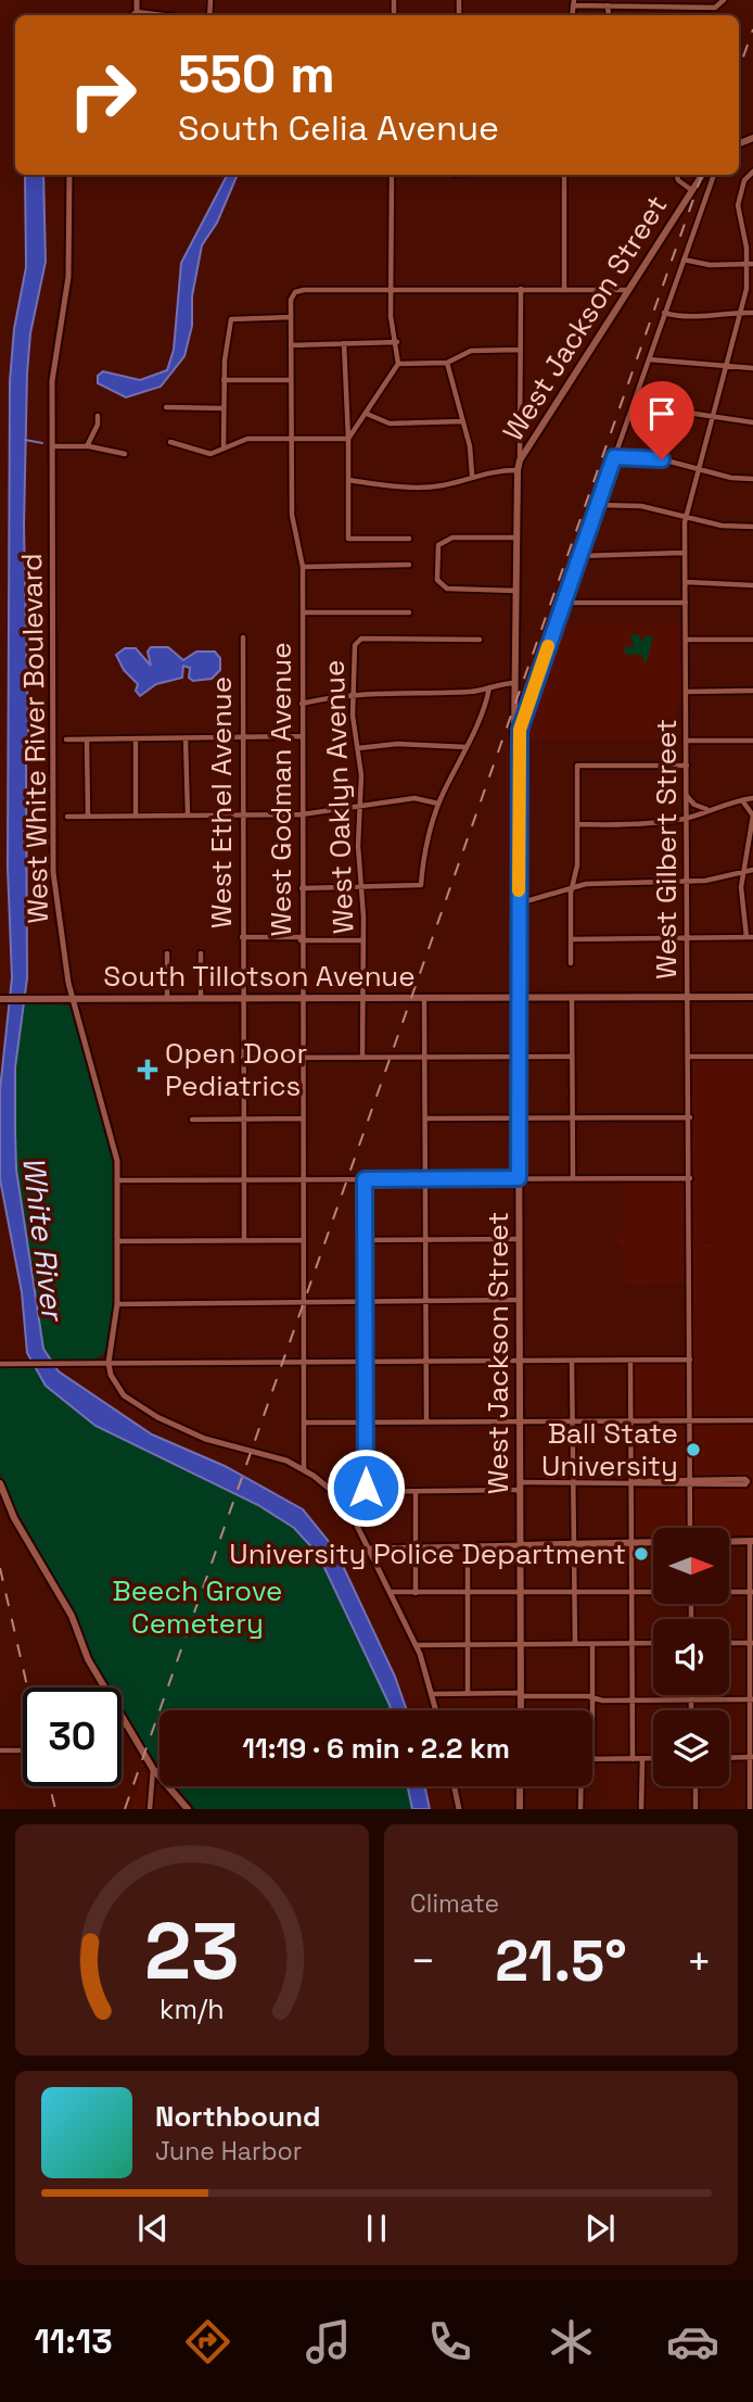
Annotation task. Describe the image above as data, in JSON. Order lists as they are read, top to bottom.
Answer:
{
  "streets": {
    "main road": ["West Jackson Street", "South Tillotson Avenue"],
    "street": [
      "West White River Boulevard",
      "West Godman Avenue",
      "West Oaklyn Avenue",
      "West Ethel Avenue",
      "West Gilbert Street"
    ]
  },
  "crossings": [
    ["West Jackson Street", "South Tillotson Avenue"],
    ["West White River Boulevard", "South Tillotson Avenue"],
    ["West Godman Avenue", "South Tillotson Avenue"],
    ["West Oaklyn Avenue", "South Tillotson Avenue"],
    ["West Ethel Avenue", "South Tillotson Avenue"],
    ["West Gilbert Street", "South Tillotson Avenue"]
  ],
  "water": ["White River"],
  "parks": ["Beech Grove Cemetery"],
  "places": {
    "health": ["Open Door Pediatrics"],
    "other": ["Ball State University", "University Police Department"]
  },
  "north": "right",
  "page": {
    "turn": ["550 m", "South Celia Avenue"],
    "limit": "30",
    "trip": "11:19 · 6 min · 2.2 km",
    "tile": "Climate",
    "heat": ["−", "21.5°", "+"],
    "song": ["Northbound", "June Harbor"],
    "tabs": "11:13",
    "gauge": ["23", "km/h"]
  }
}
